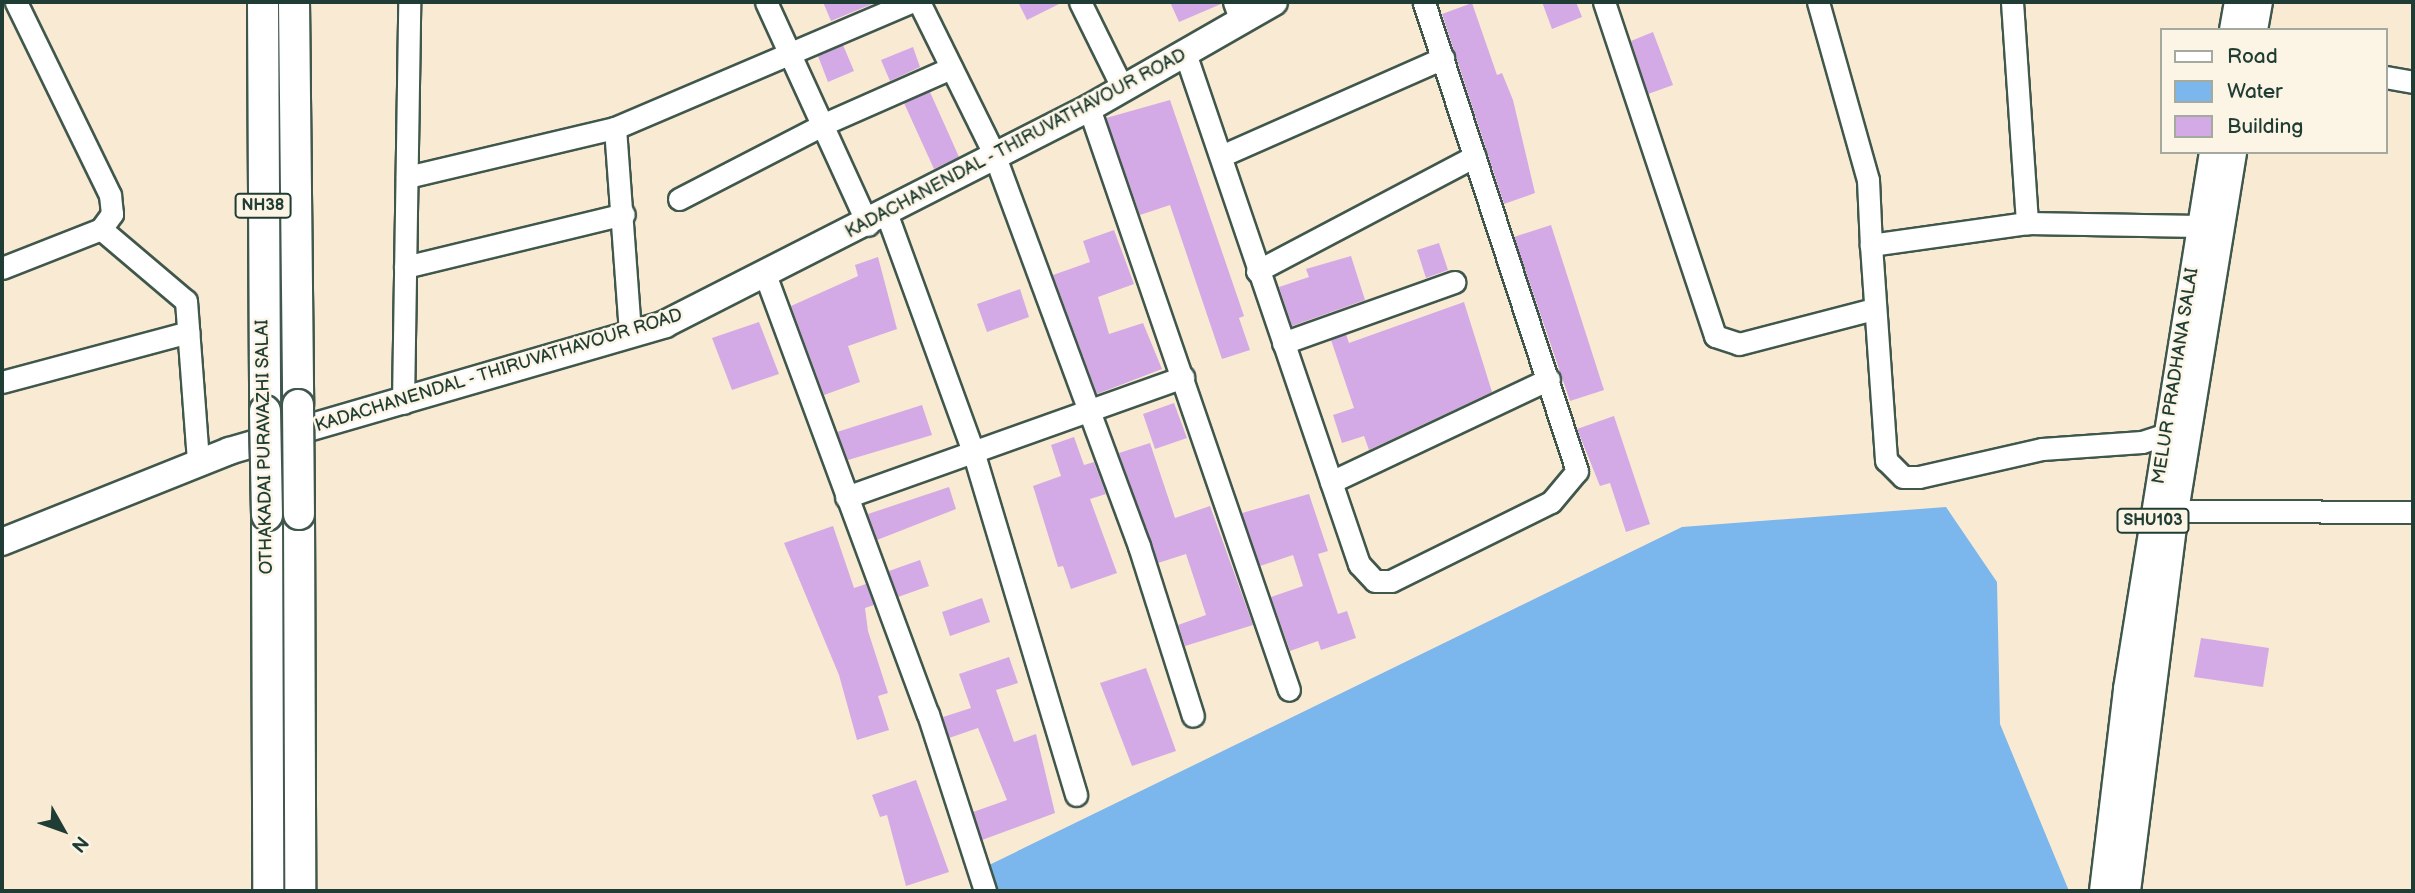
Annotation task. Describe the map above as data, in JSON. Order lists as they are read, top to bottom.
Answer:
{
  "streets": {
    "highway": ["NH38", "OTHAKADAI PURAVAZHI SALAI"],
    "main road": ["KADACHANENDAL - THIRUVATHAVOUR ROAD", "MELUR PRADHANA SALAI", "SHU103"]
  },
  "legend": ["Road", "Water", "Building"],
  "north": "bottom right"
}
